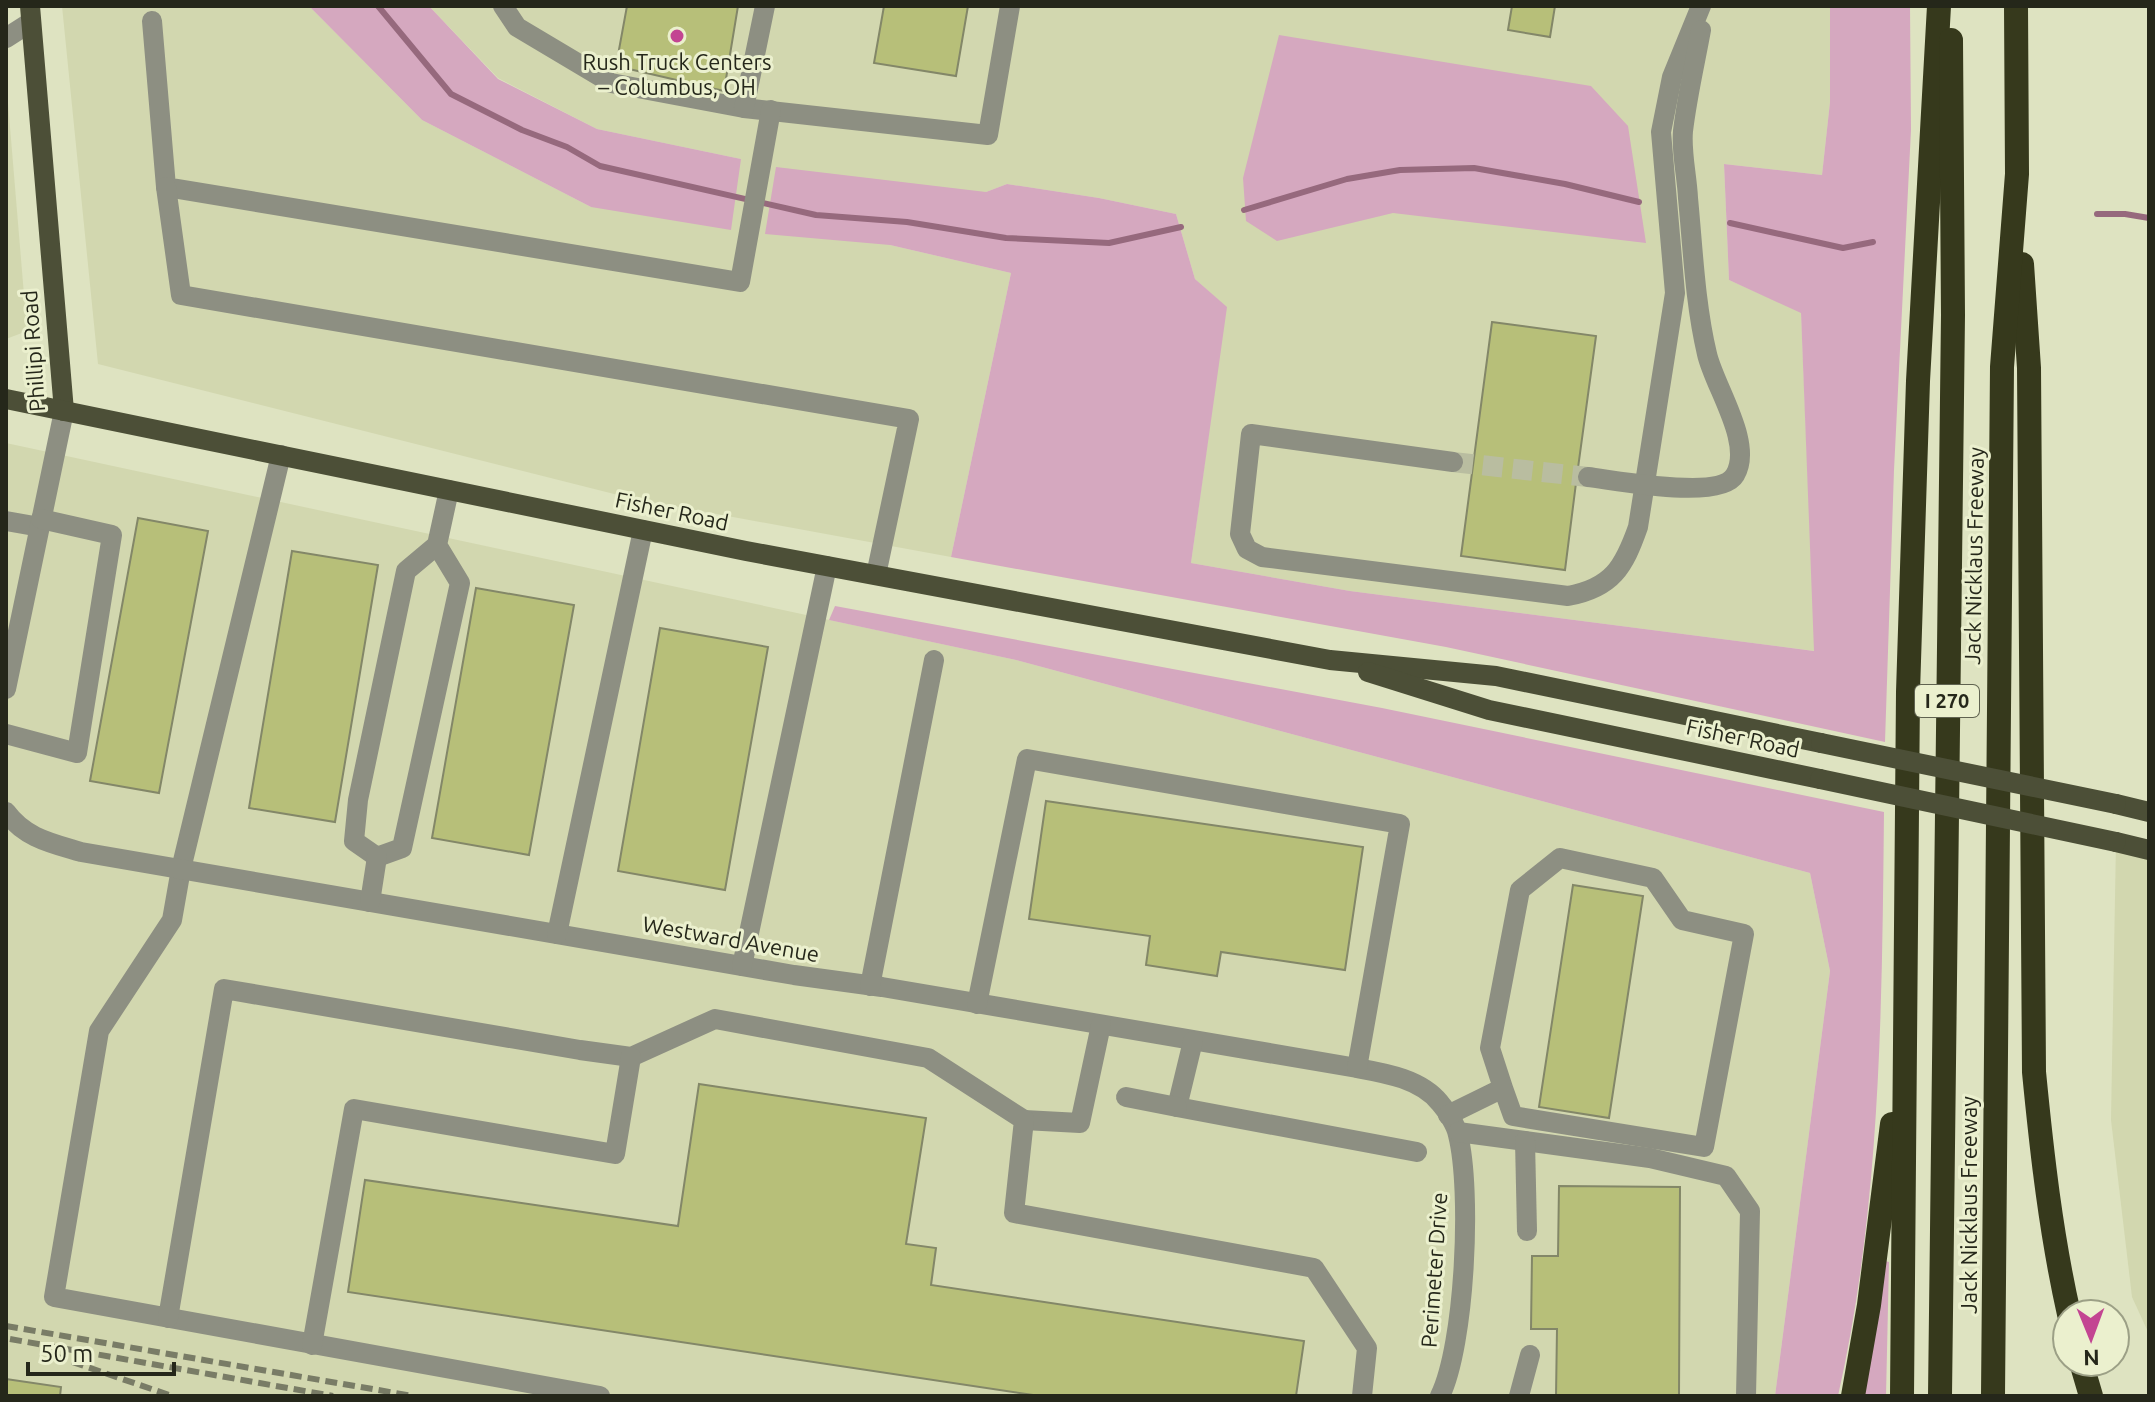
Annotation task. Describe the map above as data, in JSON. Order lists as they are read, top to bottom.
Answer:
{
  "streets": {
    "highway": ["Jack Nicklaus Freeway", "I 270"],
    "main road": ["Phillipi Road", "Fisher Road"],
    "street": ["Westward Avenue", "Perimeter Drive"]
  },
  "crossings": [
    ["Phillipi Road", "Fisher Road"],
    ["Westward Avenue", "Perimeter Drive"]
  ],
  "places": ["Rush Truck Centers – Columbus, OH"],
  "scale_bar": "50 m",
  "north": "bottom"
}
